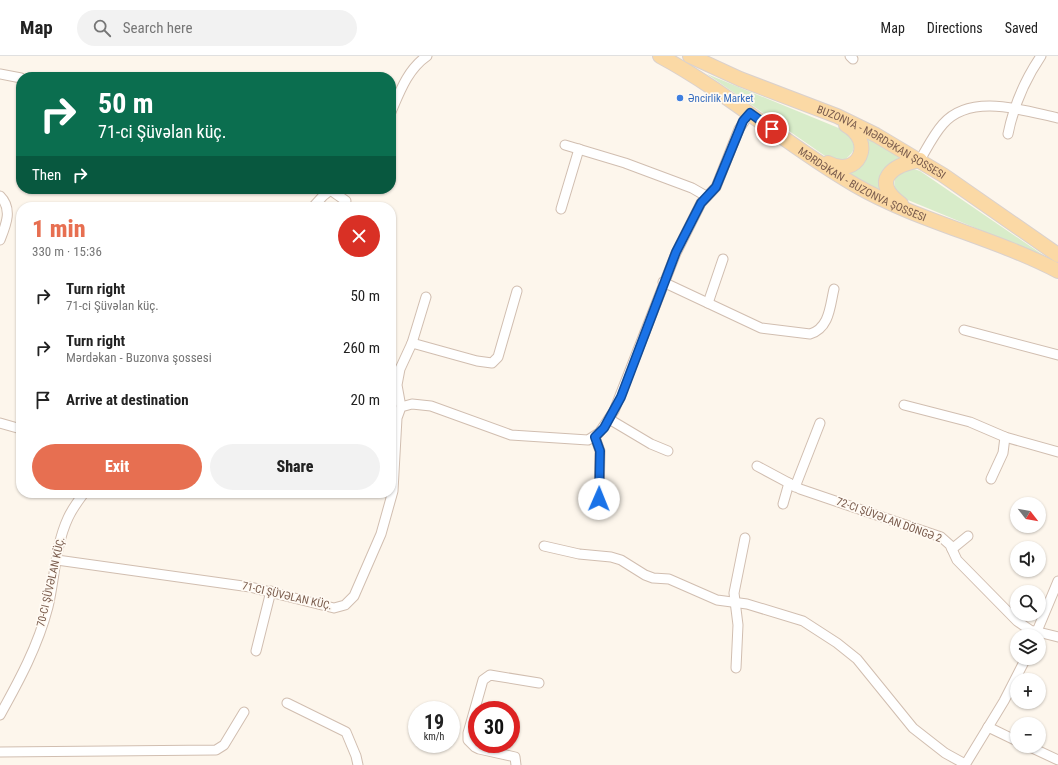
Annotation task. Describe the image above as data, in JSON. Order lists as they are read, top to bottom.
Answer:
{
  "streets": {
    "main road": ["BUZONVA - MƏRDƏKAN ŞOSSESI", "MƏRDƏKAN - BUZONVA ŞOSSESI"],
    "street": ["72-CI ŞÜVƏLAN DÖNGƏ 2", "70-CI ŞÜVƏLAN KÜÇ.", "71-CI ŞÜVƏLAN KÜÇ."]
  },
  "crossings": [
    ["70-CI ŞÜVƏLAN KÜÇ.", "71-CI ŞÜVƏLAN KÜÇ."]
  ],
  "places": ["Əncirlik Market"],
  "north": "bottom right",
  "page": {
    "header": "Map",
    "search": "Search here",
    "nav": ["Map", "Directions", "Saved"],
    "turn": ["50 m", "71-ci Şüvəlan küç."],
    "then": "Then",
    "heading": ["1 min", "330 m · 15:36"],
    "list": [
      {
        "name": "Turn right",
        "note": "71-ci Şüvəlan küç.",
        "value": "50 m"
      },
      {
        "name": "Turn right",
        "note": "Mərdəkan - Buzonva şossesi",
        "value": "260 m"
      },
      {
        "name": "Arrive at destination",
        "value": "20 m"
      }
    ],
    "buttons": ["Exit", "Share"],
    "map_buttons": ["+", "−"],
    "speed": "19 km/h",
    "limit": "30"
  }
}
